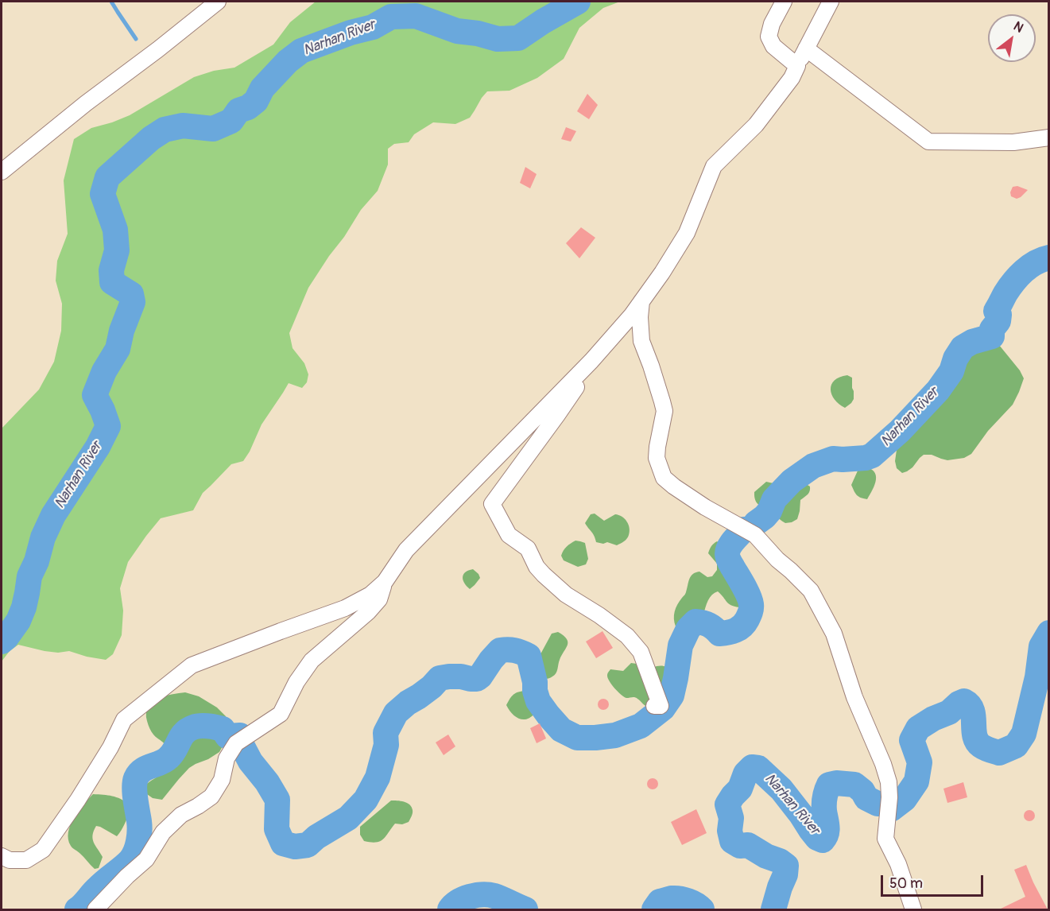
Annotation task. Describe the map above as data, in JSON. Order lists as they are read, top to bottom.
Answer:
{
  "water": ["Narhan River"],
  "scale_bar": "50 m",
  "north": "top right"
}
